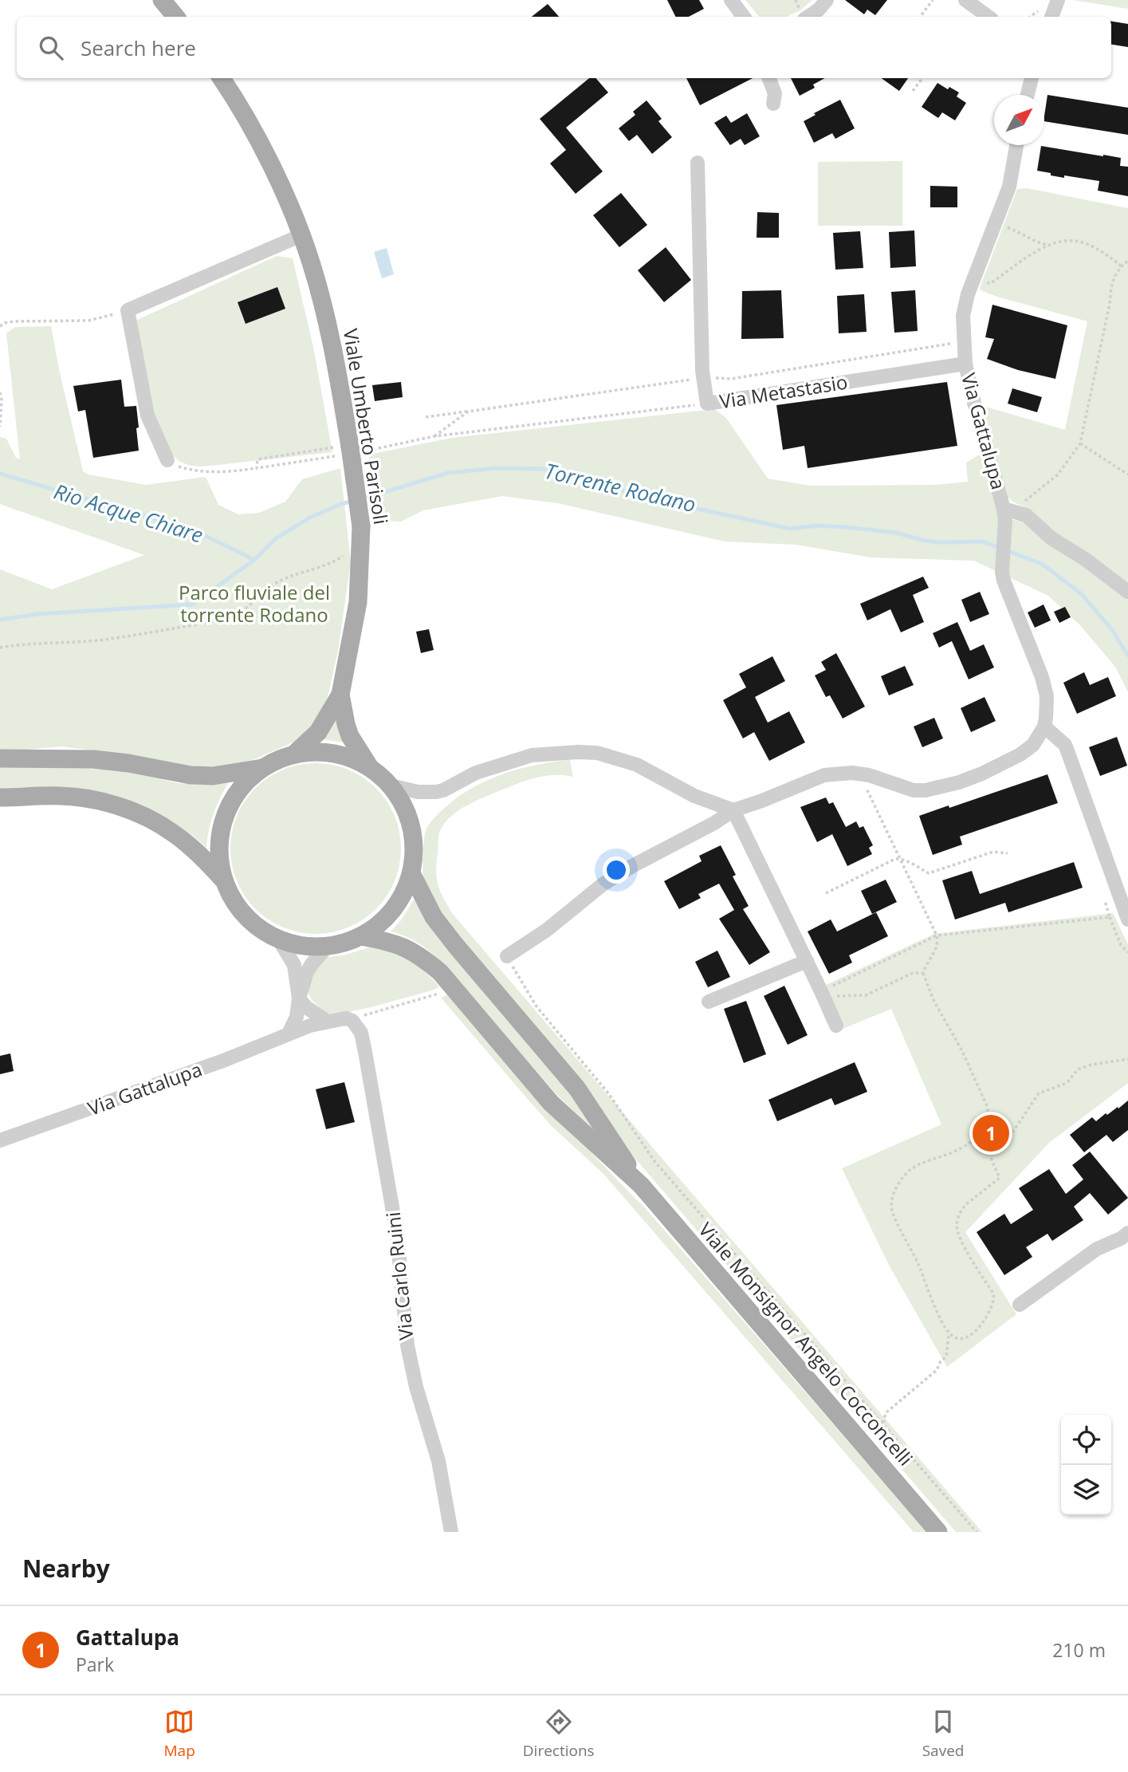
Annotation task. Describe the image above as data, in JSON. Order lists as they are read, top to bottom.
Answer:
{
  "streets": {
    "main road": ["Viale Umberto Parisoli", "Viale Monsignor Angelo Cocconcelli"],
    "street": ["Via Metastasio", "Via Gattalupa", "Via Carlo Ruini"]
  },
  "crossings": [
    ["Via Metastasio", "Via Gattalupa"],
    ["Viale Umberto Parisoli", "Viale Monsignor Angelo Cocconcelli"],
    ["Via Gattalupa", "Via Carlo Ruini"]
  ],
  "water": ["Torrente Rodano", "Rio Acque Chiare"],
  "parks": ["Parco fluviale del torrente Rodano"],
  "north": "top right",
  "page": {
    "search": "Search here",
    "pins": "1",
    "heading": "Nearby",
    "list": [
      {
        "mark": "1",
        "name": "Gattalupa",
        "note": "Park",
        "value": "210 m"
      }
    ],
    "nav": ["Map", "Directions", "Saved"]
  }
}
